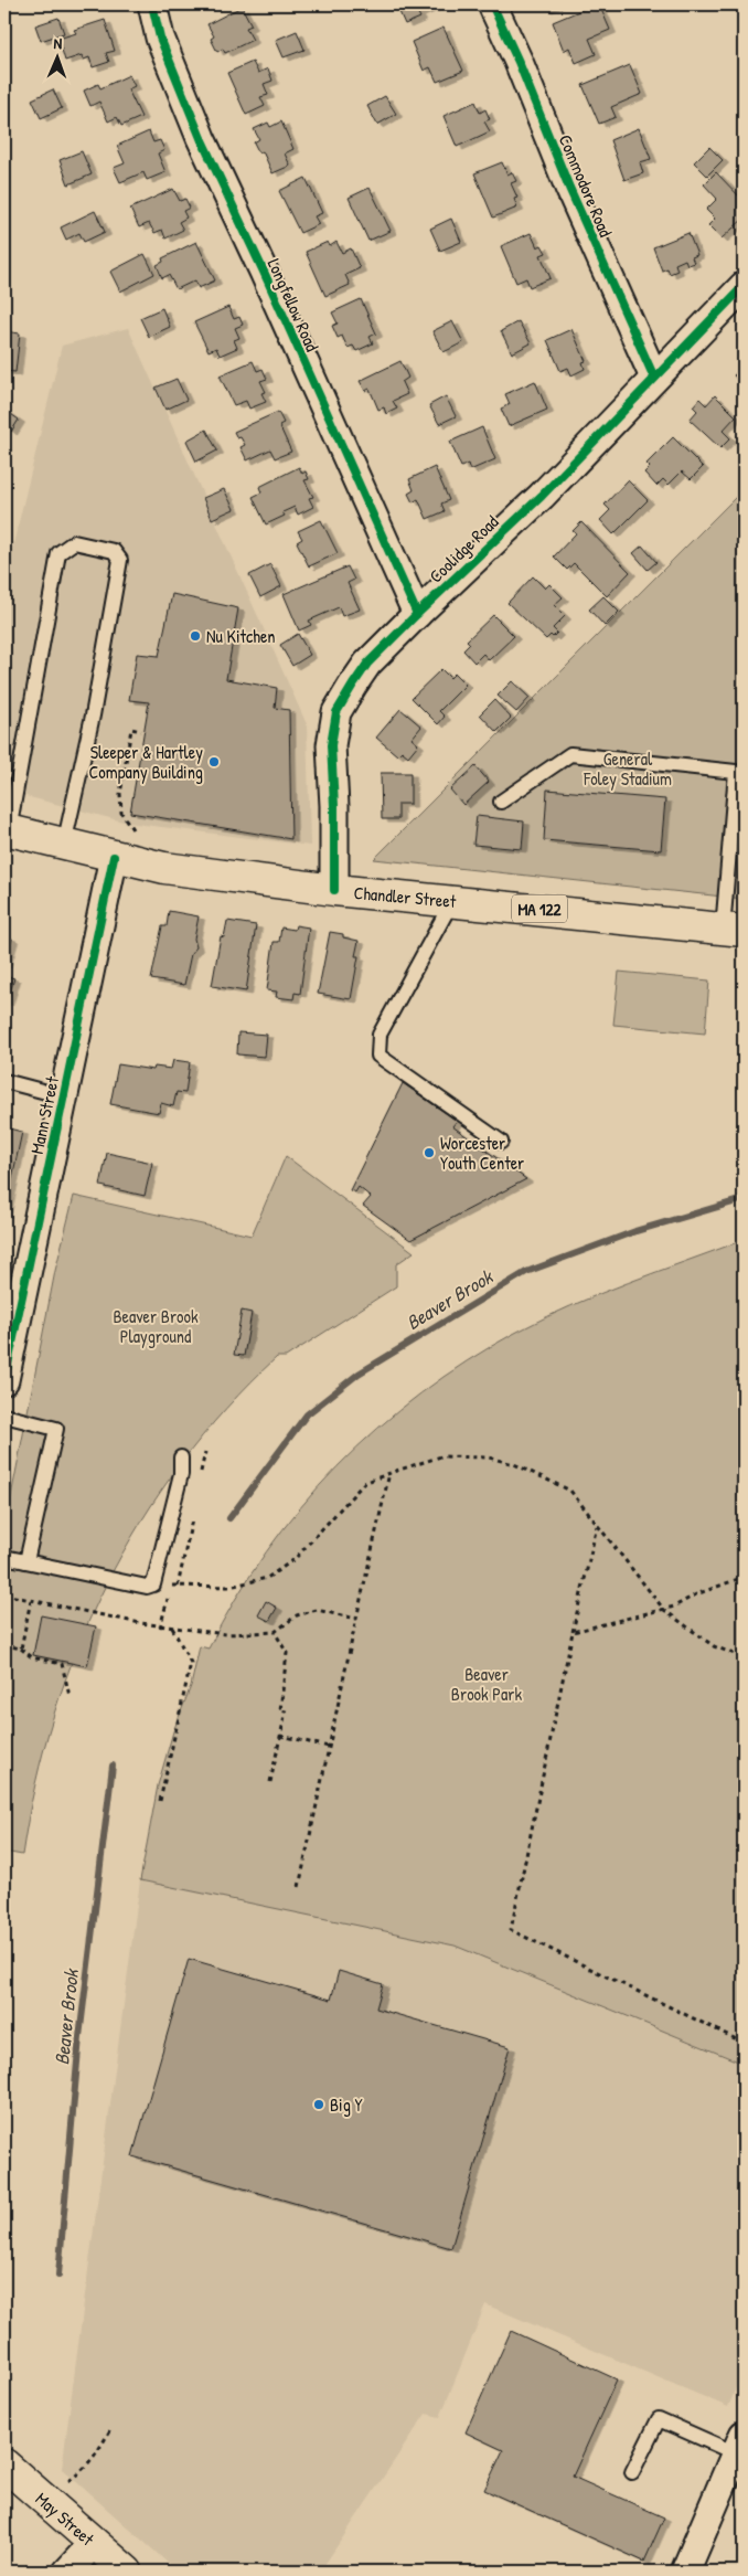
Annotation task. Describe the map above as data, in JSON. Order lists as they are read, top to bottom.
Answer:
{
  "streets": {
    "main road": ["Chandler Street", "MA 122", "May Street"],
    "street": [
      "Commodore Road",
      "Longfellow Road",
      "Coolidge Road",
      "Mann Street"
    ]
  },
  "crossings": [
    ["Commodore Road", "Coolidge Road"],
    ["Longfellow Road", "Coolidge Road"],
    ["Coolidge Road", "Chandler Street"],
    ["Chandler Street", "Mann Street"]
  ],
  "water": ["Beaver Brook"],
  "parks": ["General Foley Stadium", "Beaver Brook Playground", "Beaver Brook Park"],
  "places": [
    "Nu Kitchen",
    "Sleeper & Hartley Company Building",
    "Worcester Youth Center",
    "Big Y"
  ],
  "north": "top"
}
